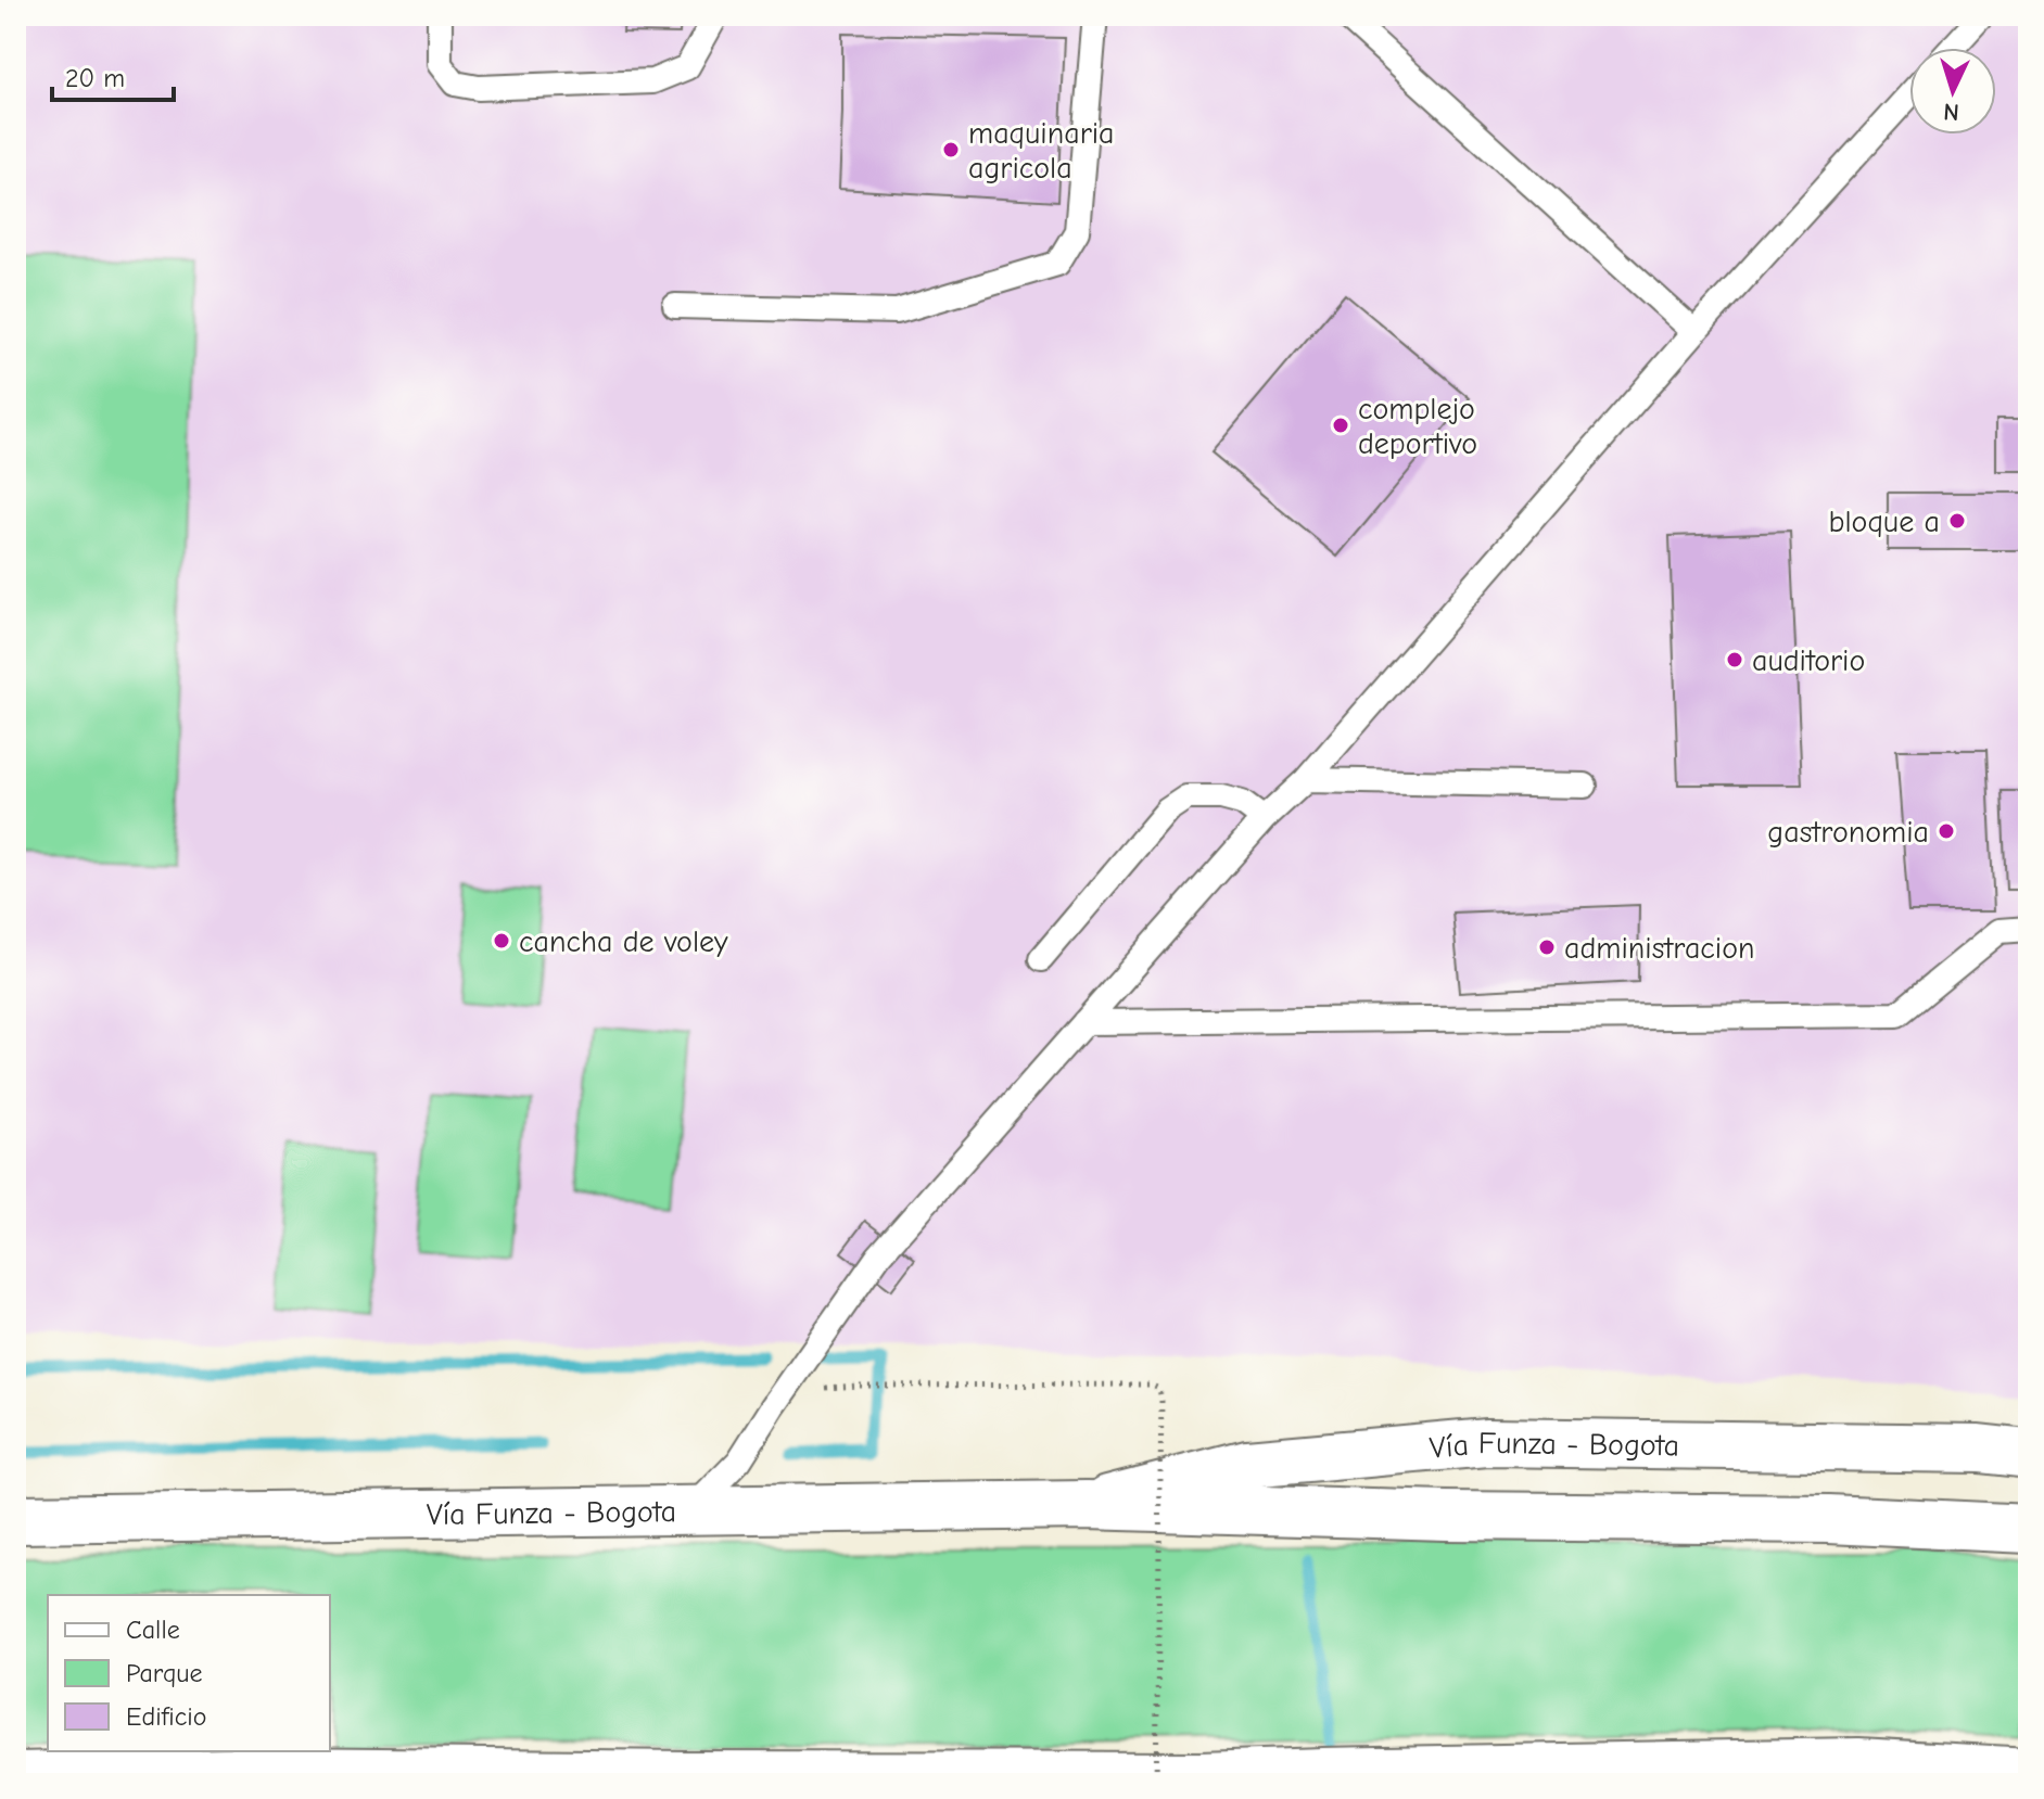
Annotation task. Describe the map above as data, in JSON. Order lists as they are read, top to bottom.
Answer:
{
  "streets": {
    "main road": ["Vía Funza - Bogota"]
  },
  "places": [
    "maquinaria agricola",
    "complejo deportivo",
    "bloque a",
    "auditorio",
    "gastronomia",
    "cancha de voley",
    "administracion"
  ],
  "legend": ["Calle", "Parque", "Edificio"],
  "scale_bar": "20 m",
  "north": "bottom"
}
